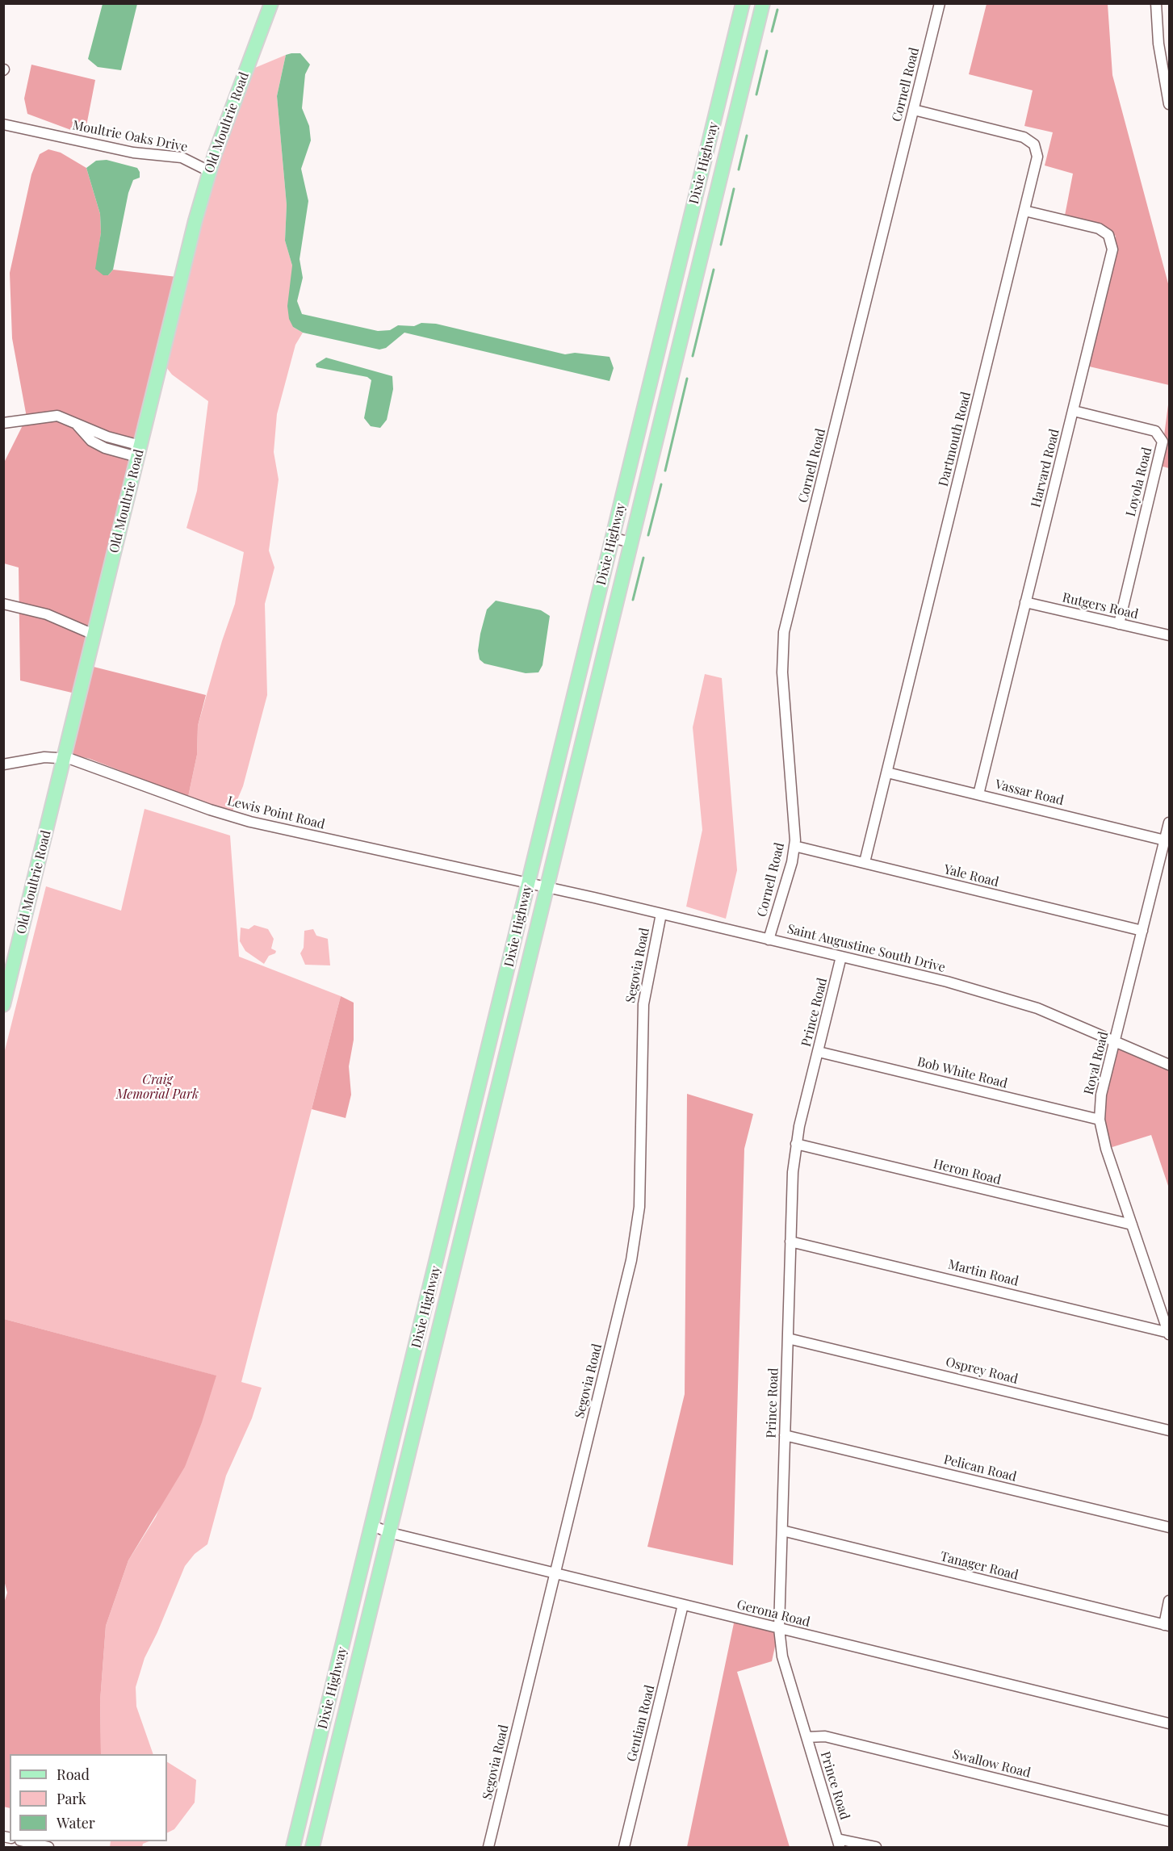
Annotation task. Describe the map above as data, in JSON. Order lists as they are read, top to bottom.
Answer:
{
  "streets": {
    "main road": ["Old Moultrie Road", "Dixie Highway"],
    "street": [
      "Cornell Road",
      "Moultrie Oaks Drive",
      "Dartmouth Road",
      "Harvard Road",
      "Loyola Road",
      "Rutgers Road",
      "Vassar Road",
      "Lewis Point Road",
      "Yale Road",
      "Saint Augustine South Drive",
      "Segovia Road",
      "Prince Road",
      "Royal Road",
      "Bob White Road",
      "Heron Road",
      "Martin Road",
      "Osprey Road",
      "Pelican Road",
      "Tanager Road",
      "Gerona Road",
      "Gentian Road",
      "Swallow Road"
    ]
  },
  "crossings": [
    ["Cornell Road", "Dartmouth Road"],
    ["Cornell Road", "Yale Road"],
    ["Cornell Road", "Saint Augustine South Drive"],
    ["Old Moultrie Road", "Moultrie Oaks Drive"],
    ["Old Moultrie Road", "Lewis Point Road"],
    ["Dixie Highway", "Lewis Point Road"],
    ["Dixie Highway", "Saint Augustine South Drive"],
    ["Dixie Highway", "Gerona Road"],
    ["Dartmouth Road", "Harvard Road"],
    ["Dartmouth Road", "Vassar Road"],
    ["Dartmouth Road", "Yale Road"],
    ["Harvard Road", "Loyola Road"],
    ["Harvard Road", "Rutgers Road"],
    ["Harvard Road", "Vassar Road"],
    ["Loyola Road", "Rutgers Road"],
    ["Vassar Road", "Royal Road"],
    ["Lewis Point Road", "Saint Augustine South Drive"],
    ["Yale Road", "Royal Road"],
    ["Saint Augustine South Drive", "Segovia Road"],
    ["Saint Augustine South Drive", "Prince Road"],
    ["Saint Augustine South Drive", "Royal Road"],
    ["Segovia Road", "Gerona Road"],
    ["Prince Road", "Bob White Road"],
    ["Prince Road", "Heron Road"],
    ["Prince Road", "Martin Road"],
    ["Prince Road", "Osprey Road"],
    ["Prince Road", "Pelican Road"],
    ["Prince Road", "Tanager Road"],
    ["Prince Road", "Gerona Road"],
    ["Prince Road", "Swallow Road"],
    ["Royal Road", "Bob White Road"],
    ["Royal Road", "Heron Road"],
    ["Royal Road", "Martin Road"],
    ["Gerona Road", "Gentian Road"]
  ],
  "parks": ["Craig Memorial Park"],
  "legend": ["Road", "Park", "Water"]
}
